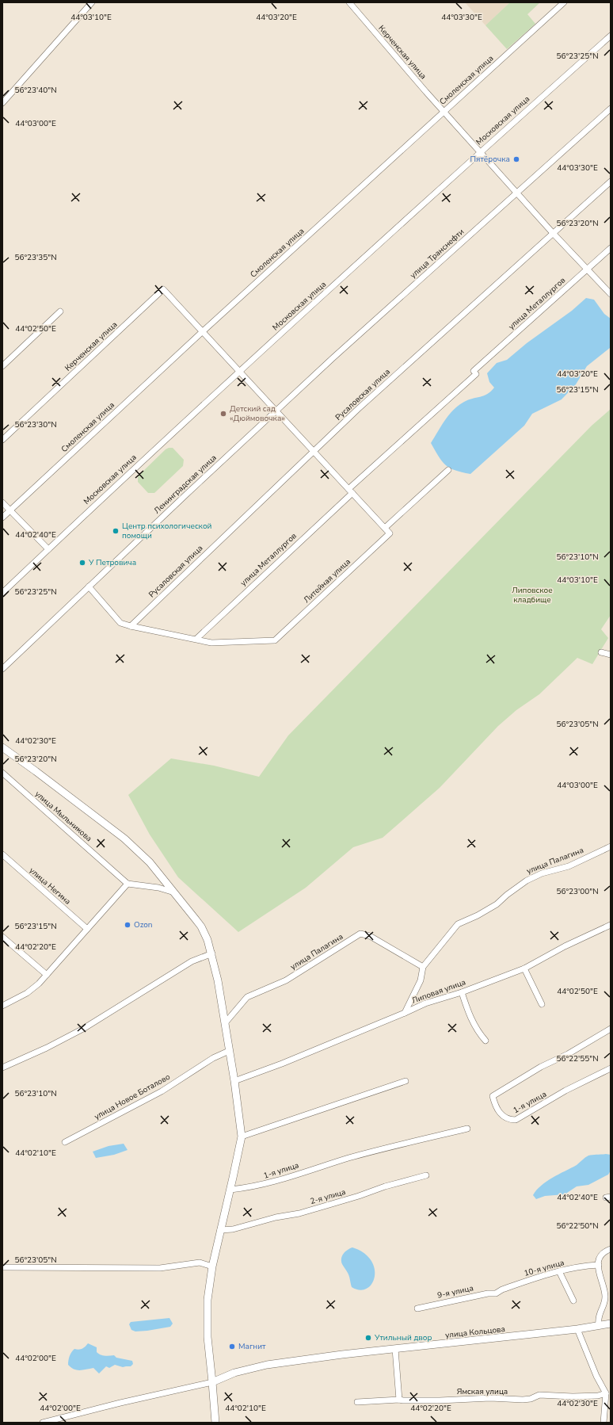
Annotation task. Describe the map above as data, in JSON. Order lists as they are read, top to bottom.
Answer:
{
  "streets": {
    "street": [
      "Керченская улица",
      "Смоленская улица",
      "Московская улица",
      "улица Транснефти",
      "улица Металлургов",
      "Русаловская улица",
      "Ленинградская улица",
      "Литейная улица",
      "улица Мыльникова",
      "улица Палагина",
      "улица Негина",
      "Липовая улица",
      "улица Новое Боталово",
      "1-я улица",
      "2-я улица",
      "10-я улица",
      "9-я улица",
      "улица Кольцова",
      "Ямская улица"
    ]
  },
  "crossings": [
    ["Керченская улица", "Смоленская улица"],
    ["Керченская улица", "Московская улица"],
    ["Керченская улица", "улица Транснефти"],
    ["Керченская улица", "улица Металлургов"],
    ["Керченская улица", "Русаловская улица"],
    ["улица Транснефти", "Ленинградская улица"],
    ["улица Металлургов", "Литейная улица"],
    ["улица Палагина", "Липовая улица"],
    ["10-я улица", "9-я улица"]
  ],
  "parks": ["Липовское кладбище"],
  "places": [
    "Пятёрочка",
    "Детский сад «Дюймовочка»",
    "Центр психологической помощи",
    "У Петровича",
    "Ozon",
    "Утильный двор",
    "Магнит"
  ],
  "coordinates": [
    "44°03'10\"E",
    "44°03'20\"E",
    "44°03'30\"E",
    "56°23'25\"N",
    "56°23'40\"N",
    "44°03'00\"E",
    "56°23'20\"N",
    "56°23'35\"N",
    "44°02'50\"E",
    "56°23'15\"N",
    "56°23'30\"N",
    "44°02'40\"E",
    "56°23'10\"N",
    "56°23'05\"N",
    "44°02'30\"E",
    "56°23'00\"N",
    "44°02'20\"E",
    "56°22'55\"N",
    "44°02'10\"E",
    "56°22'50\"N",
    "44°02'00\"E"
  ]
}
